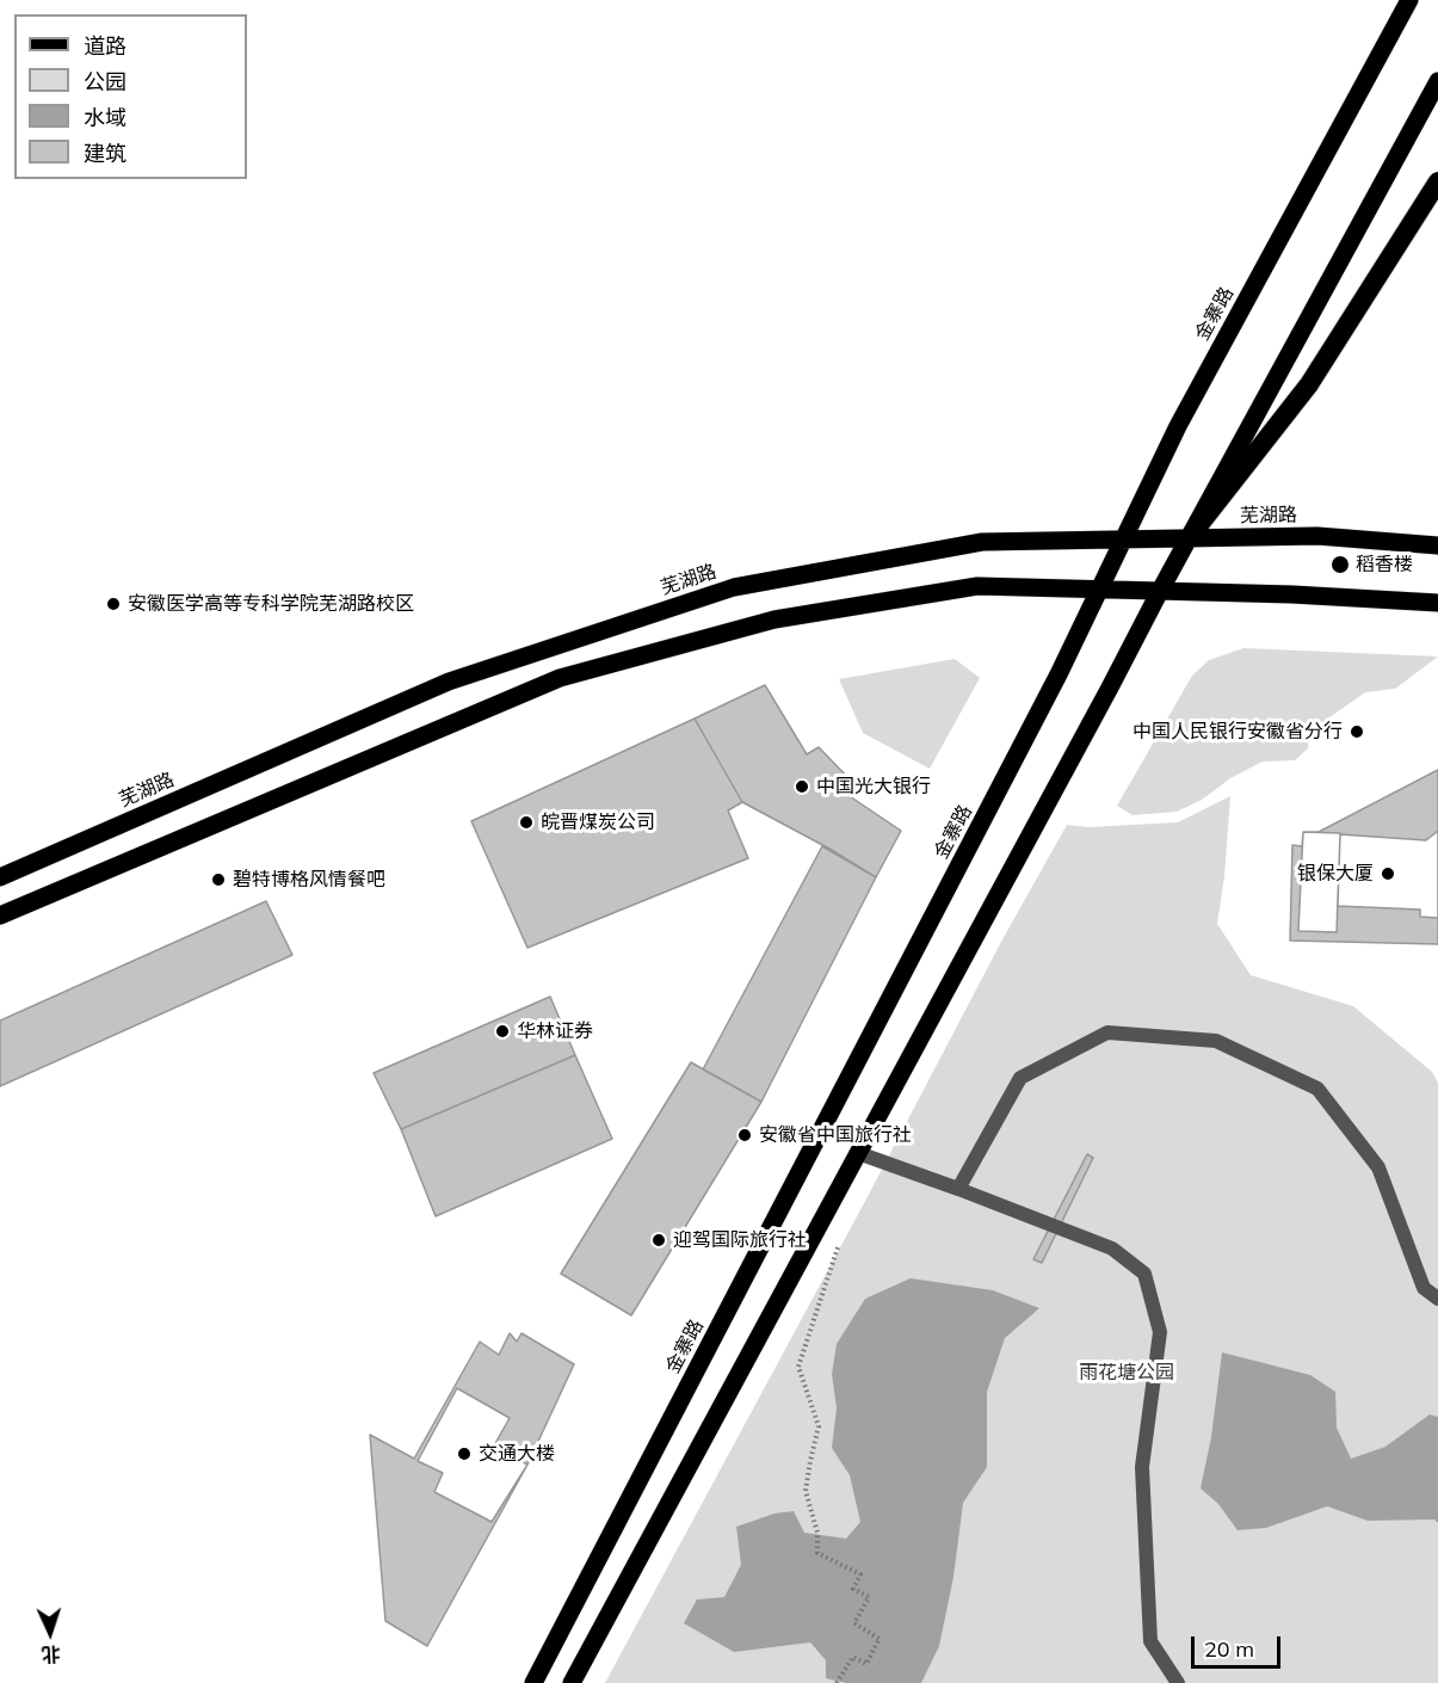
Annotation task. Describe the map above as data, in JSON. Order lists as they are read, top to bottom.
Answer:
{
  "streets": {
    "main road": ["金寨路", "芜湖路"]
  },
  "crossings": [
    ["金寨路", "芜湖路"]
  ],
  "parks": ["雨花塘公园"],
  "places": [
    "稻香楼",
    "安徽医学高等专科学院芜湖路校区",
    "中国人民银行安徽省分行",
    "中国光大银行",
    "皖晋煤炭公司",
    "银保大厦",
    "碧特博格风情餐吧",
    "华林证券",
    "安徽省中国旅行社",
    "迎驾国际旅行社",
    "交通大楼"
  ],
  "legend": [
    "道路",
    "公园",
    "水域",
    "建筑"
  ],
  "scale_bar": "20 m",
  "north": "bottom"
}
